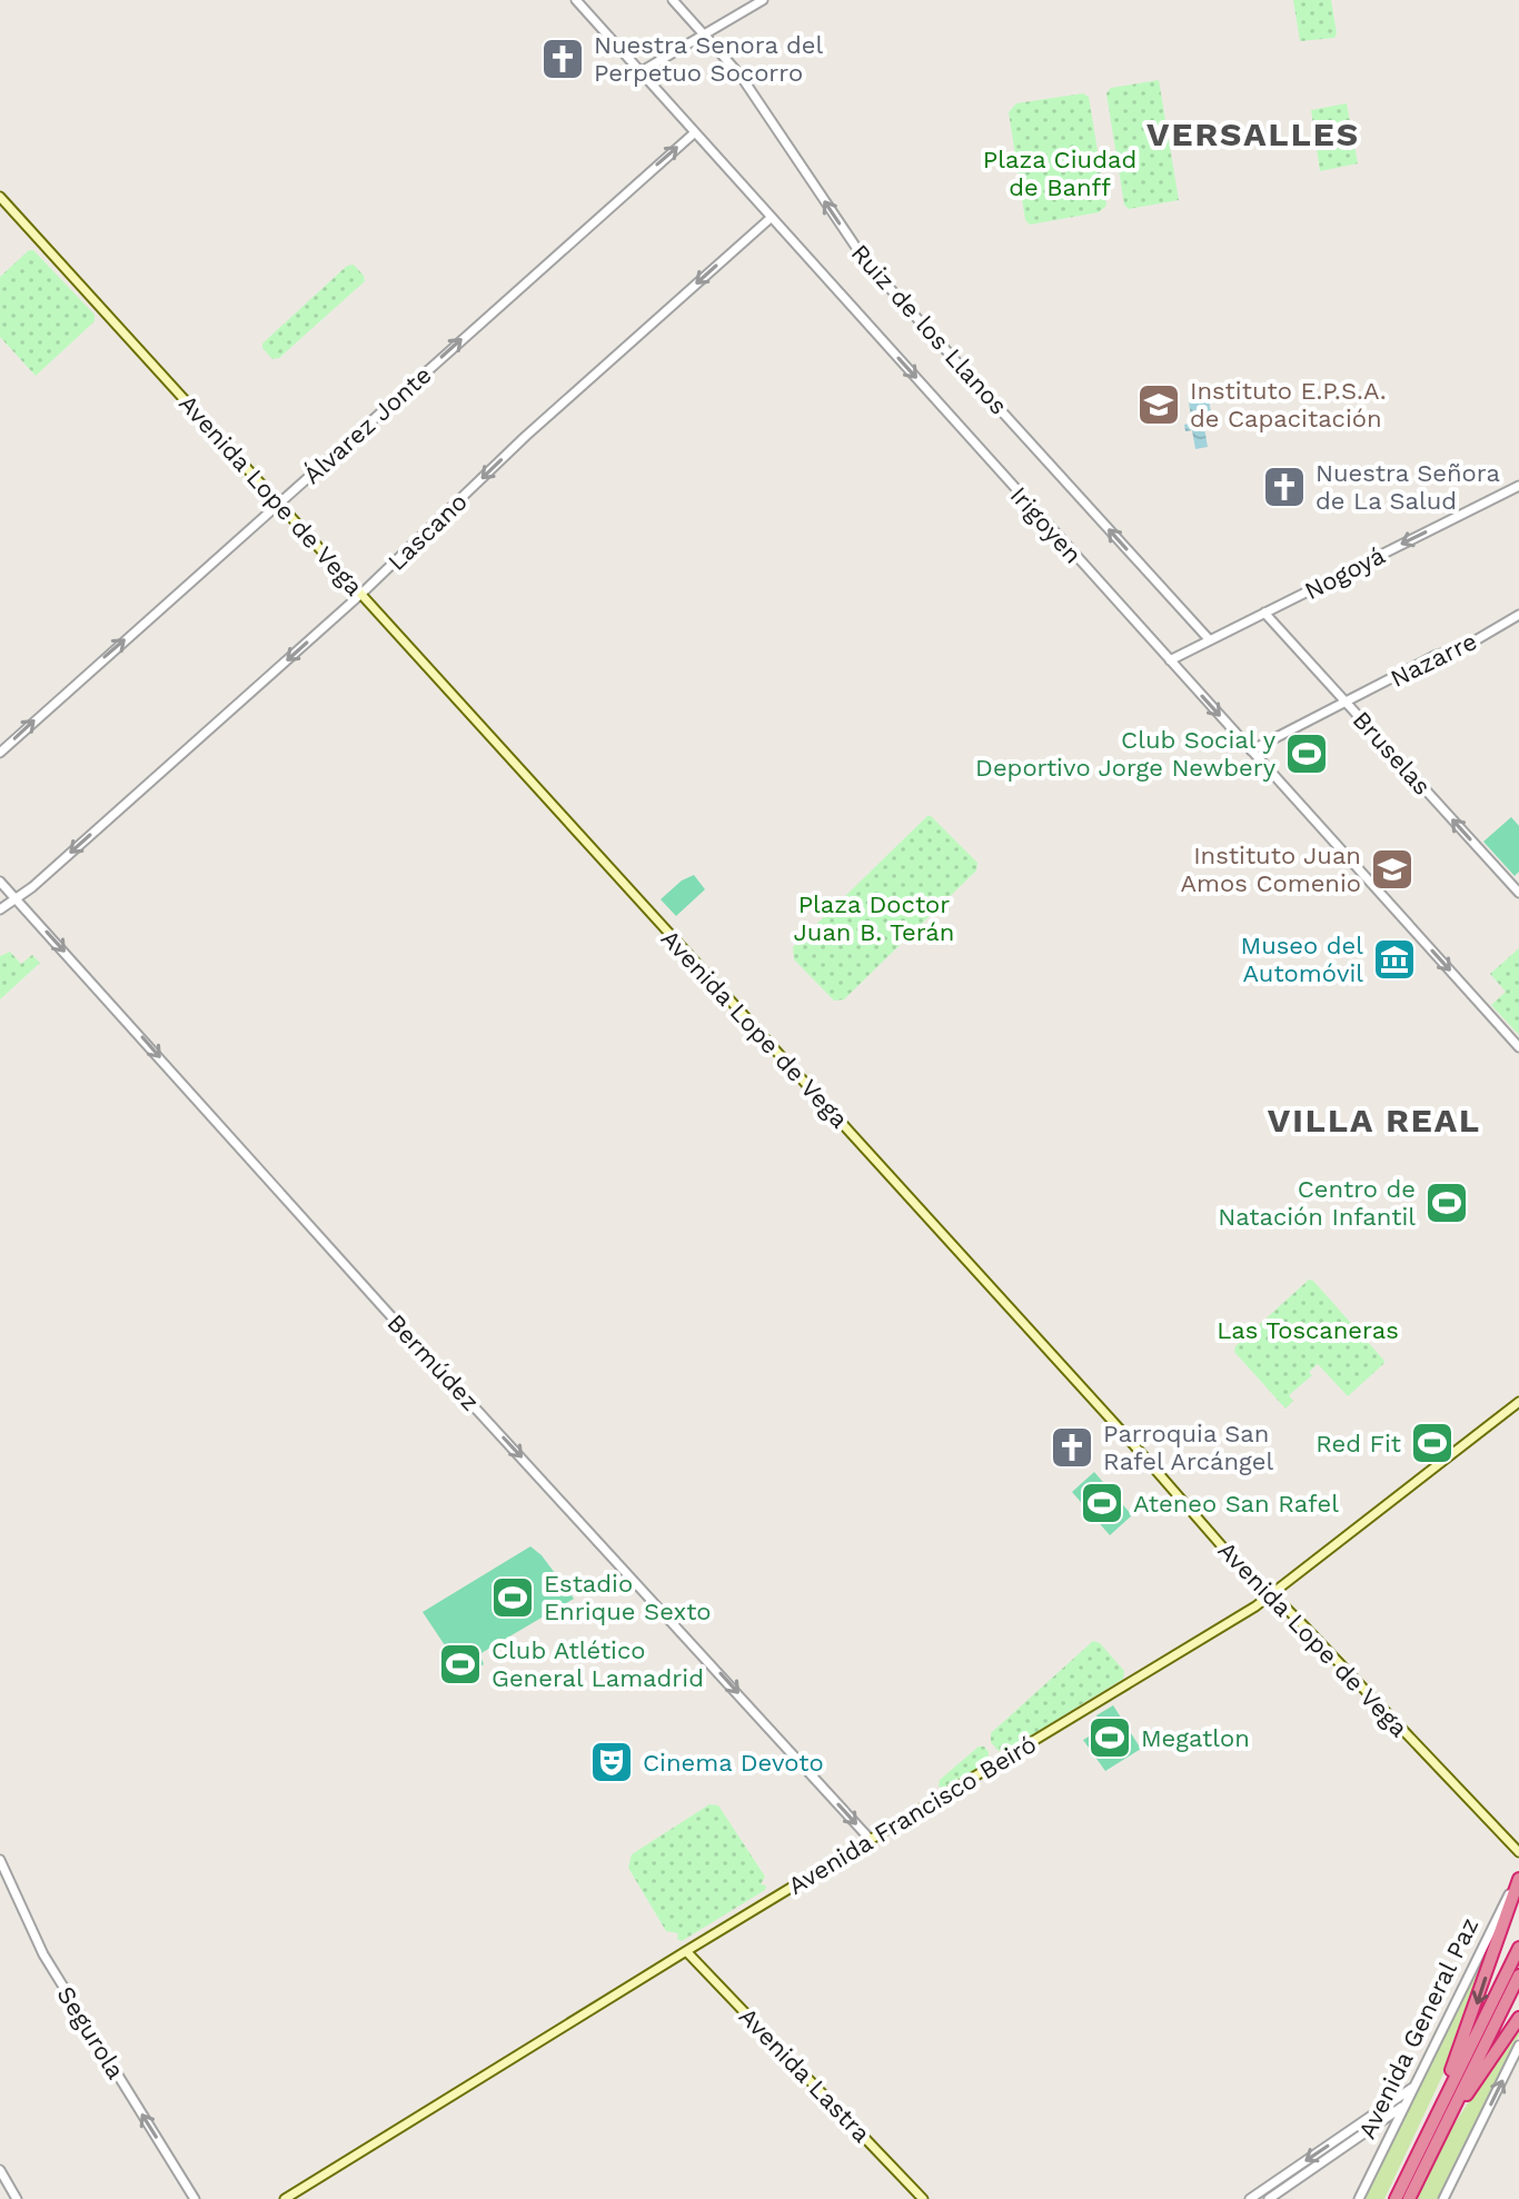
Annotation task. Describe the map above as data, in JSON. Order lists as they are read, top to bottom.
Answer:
{
  "streets": {
    "main road": ["Avenida Lope de Vega", "Avenida Francisco Beiró", "Avenida Lastra"],
    "street": [
      "Ruiz de los Llanos",
      "Álvarez Jonte",
      "Irigoyen",
      "Lascano",
      "Nogoyá",
      "Nazarre",
      "Bruselas",
      "Bermúdez",
      "Avenida General Paz",
      "Segurola"
    ]
  },
  "crossings": [
    ["Ruiz de los Llanos", "Nogoyá"],
    ["Álvarez Jonte", "Avenida Lope de Vega"],
    ["Álvarez Jonte", "Irigoyen"],
    ["Avenida Lope de Vega", "Lascano"],
    ["Avenida Lope de Vega", "Avenida Francisco Beiró"],
    ["Irigoyen", "Lascano"],
    ["Irigoyen", "Nogoyá"],
    ["Irigoyen", "Nazarre"],
    ["Lascano", "Bermúdez"],
    ["Nogoyá", "Bruselas"],
    ["Nazarre", "Bruselas"],
    ["Bermúdez", "Avenida Francisco Beiró"],
    ["Avenida Francisco Beiró", "Avenida Lastra"]
  ],
  "one_way": [
    "Ruiz de los Llanos",
    "Álvarez Jonte",
    "Irigoyen",
    "Lascano",
    "Nogoyá",
    "Bruselas",
    "Bermúdez",
    "Segurola"
  ],
  "districts": ["VERSALLES", "VILLA REAL"],
  "parks": ["Plaza Ciudad de Banff", "Plaza Doctor Juan B. Terán", "Las Toscaneras"],
  "places": {
    "church": ["Nuestra Senora del Perpetuo Socorro", "Nuestra Señora de La Salud", "Parroquia San Rafel Arcángel"],
    "school or university": ["Instituto E.P.S.A. de Capacitación", "Instituto Juan Amos Comenio"],
    "sports": [
      "Club Social y Deportivo Jorge Newbery",
      "Centro de Natación Infantil",
      "Red Fit",
      "Ateneo San Rafel",
      "Estadio Enrique Sexto",
      "Club Atlético General Lamadrid",
      "Megatlon"
    ],
    "museum": ["Museo del Automóvil"],
    "theatre": ["Cinema Devoto"]
  }
}
